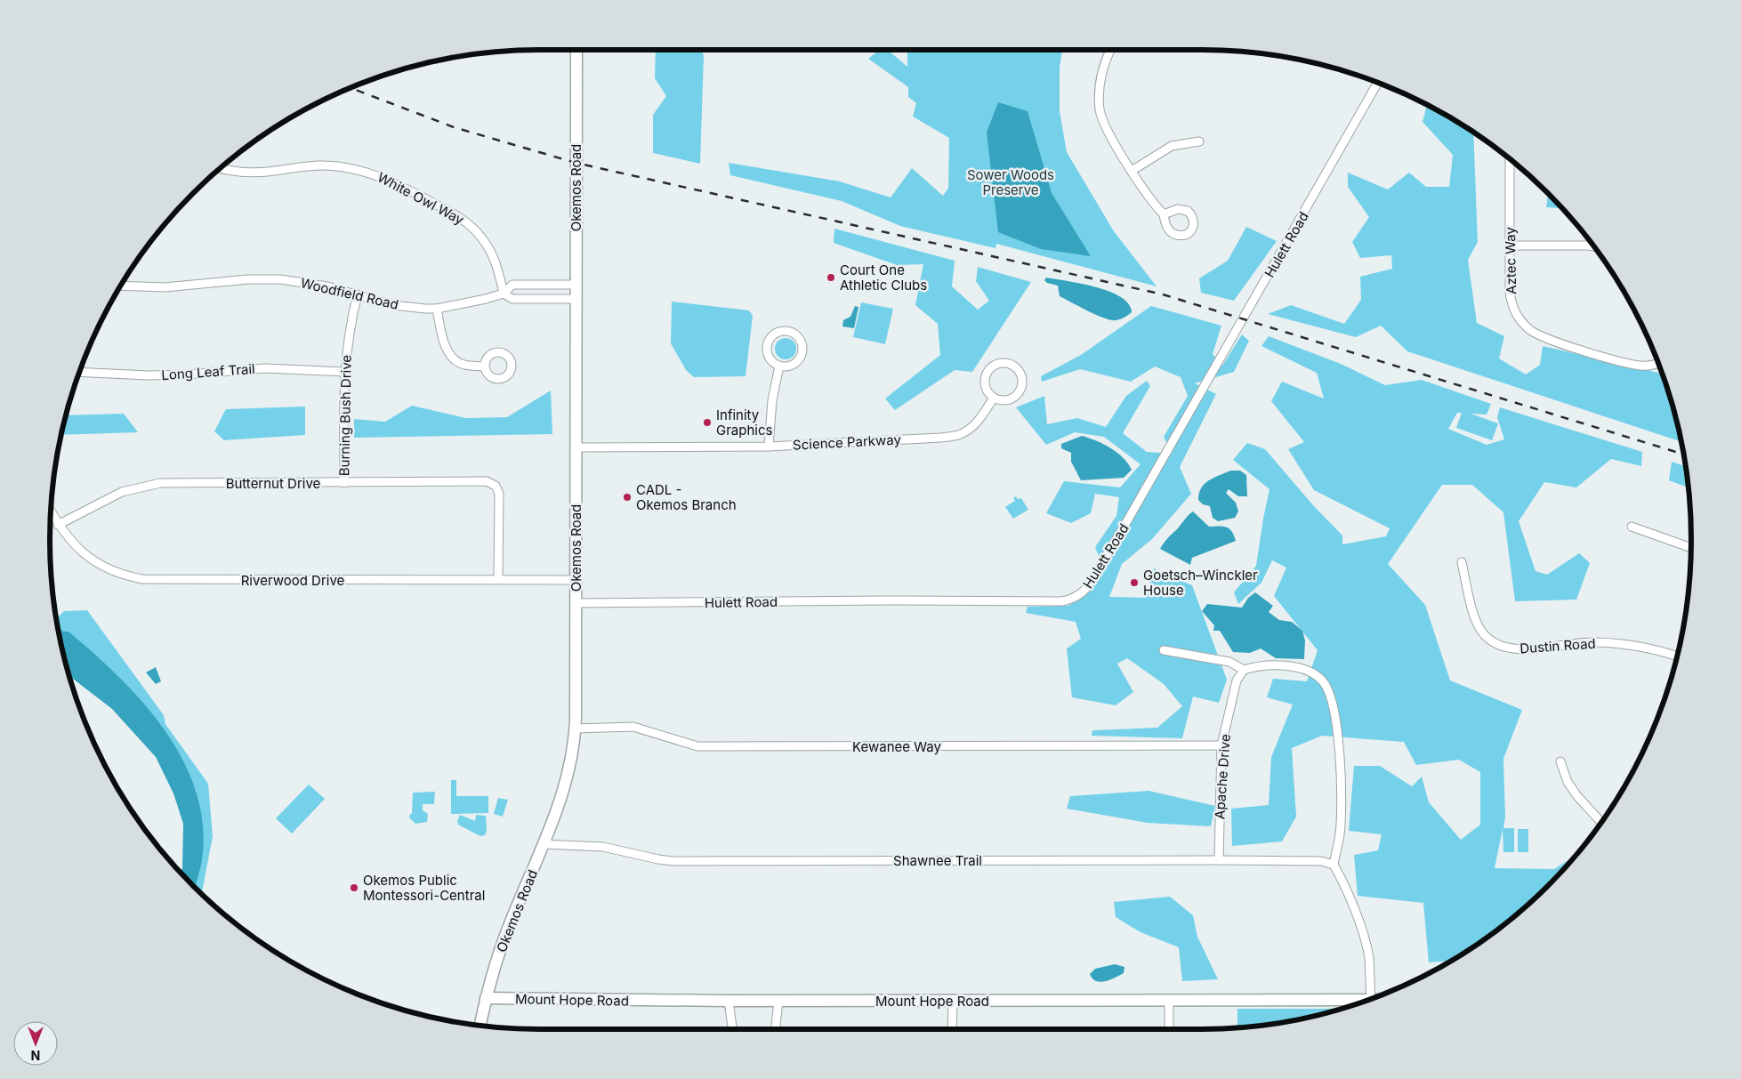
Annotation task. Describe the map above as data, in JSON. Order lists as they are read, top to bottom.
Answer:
{
  "streets": {
    "main road": ["Okemos Road", "Mount Hope Road"],
    "street": [
      "White Owl Way",
      "Hulett Road",
      "Aztec Way",
      "Woodfield Road",
      "Long Leaf Trail",
      "Burning Bush Drive",
      "Science Parkway",
      "Butternut Drive",
      "Riverwood Drive",
      "Dustin Road",
      "Kewanee Way",
      "Apache Drive",
      "Shawnee Trail"
    ]
  },
  "crossings": [
    ["Okemos Road", "Hulett Road"],
    ["Okemos Road", "Woodfield Road"],
    ["Okemos Road", "Science Parkway"],
    ["Okemos Road", "Riverwood Drive"],
    ["Okemos Road", "Kewanee Way"],
    ["Okemos Road", "Shawnee Trail"],
    ["Okemos Road", "Mount Hope Road"],
    ["White Owl Way", "Woodfield Road"],
    ["Woodfield Road", "Burning Bush Drive"],
    ["Long Leaf Trail", "Burning Bush Drive"],
    ["Burning Bush Drive", "Butternut Drive"],
    ["Butternut Drive", "Riverwood Drive"],
    ["Kewanee Way", "Apache Drive"],
    ["Apache Drive", "Shawnee Trail"]
  ],
  "parks": ["Sower Woods Preserve"],
  "places": [
    "Court One Athletic Clubs",
    "Infinity Graphics",
    "CADL - Okemos Branch",
    "Goetsch–Winckler House",
    "Okemos Public Montessori-Central"
  ],
  "north": "bottom"
}
